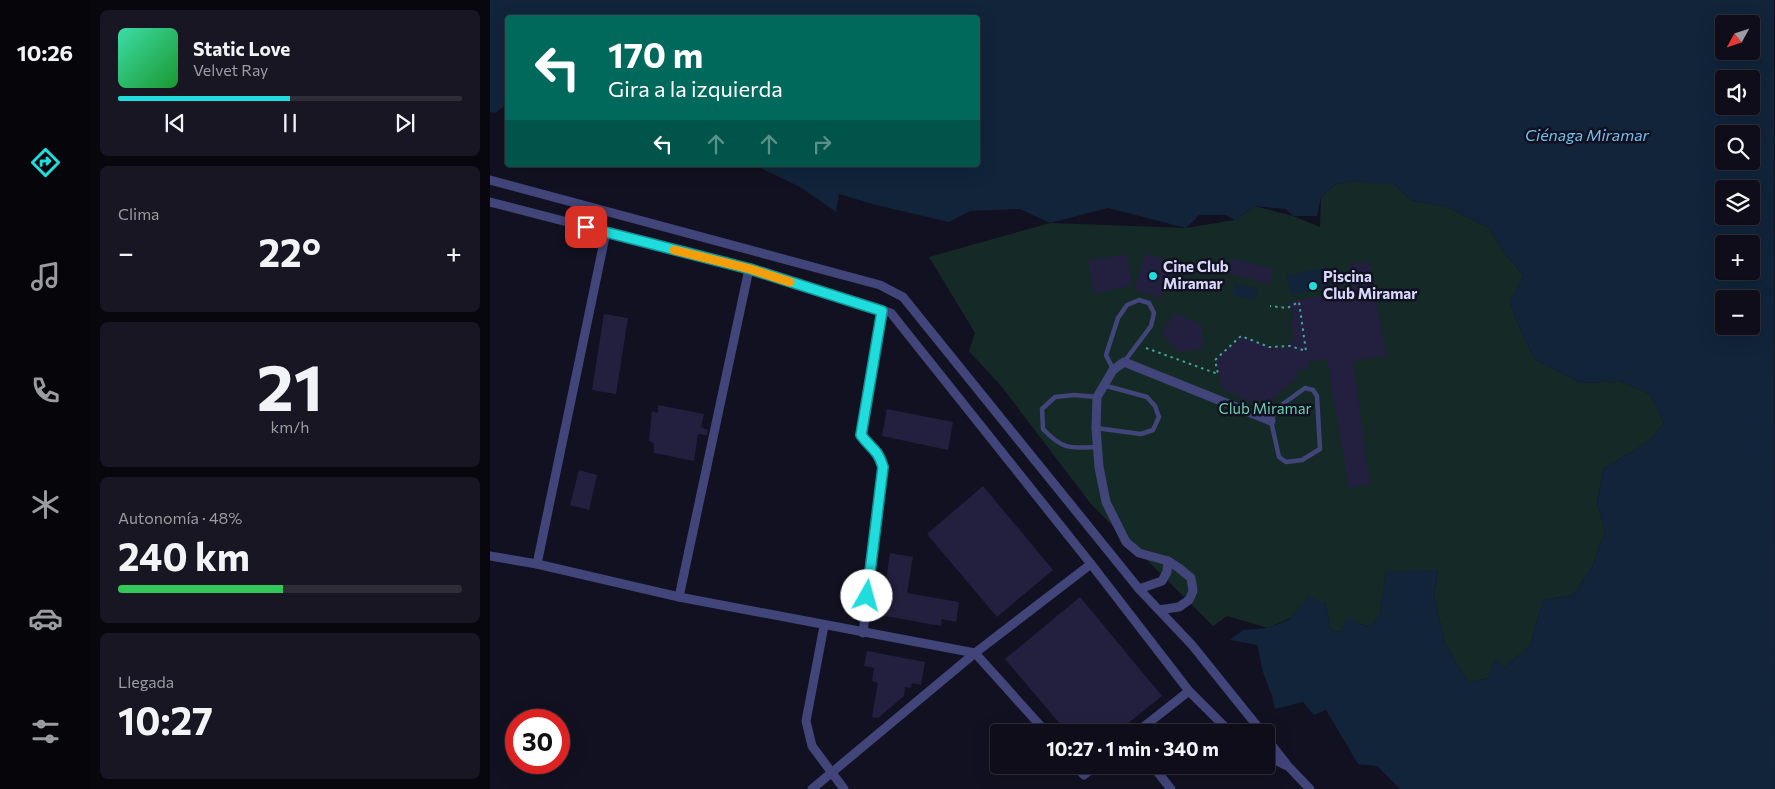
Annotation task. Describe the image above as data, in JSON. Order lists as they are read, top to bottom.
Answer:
{
  "water": ["Ciénaga Miramar"],
  "parks": ["Club Miramar"],
  "places": ["Cine Club Miramar", "Piscina Club Miramar"],
  "north": "bottom left",
  "page": {
    "tabs": "10:26",
    "map_buttons": ["+", "−"],
    "turn": ["170 m", "Gira a la izquierda"],
    "song": ["Static Love", "Velvet Ray"],
    "tile": [
      "Clima",
      ["21", "km/h"],
      ["Autonomía · 48%", "240 km"],
      ["Llegada", "10:27"]
    ],
    "heat": ["−", "22°", "+"],
    "limit": "30",
    "trip": "10:27 · 1 min · 340 m"
  }
}
